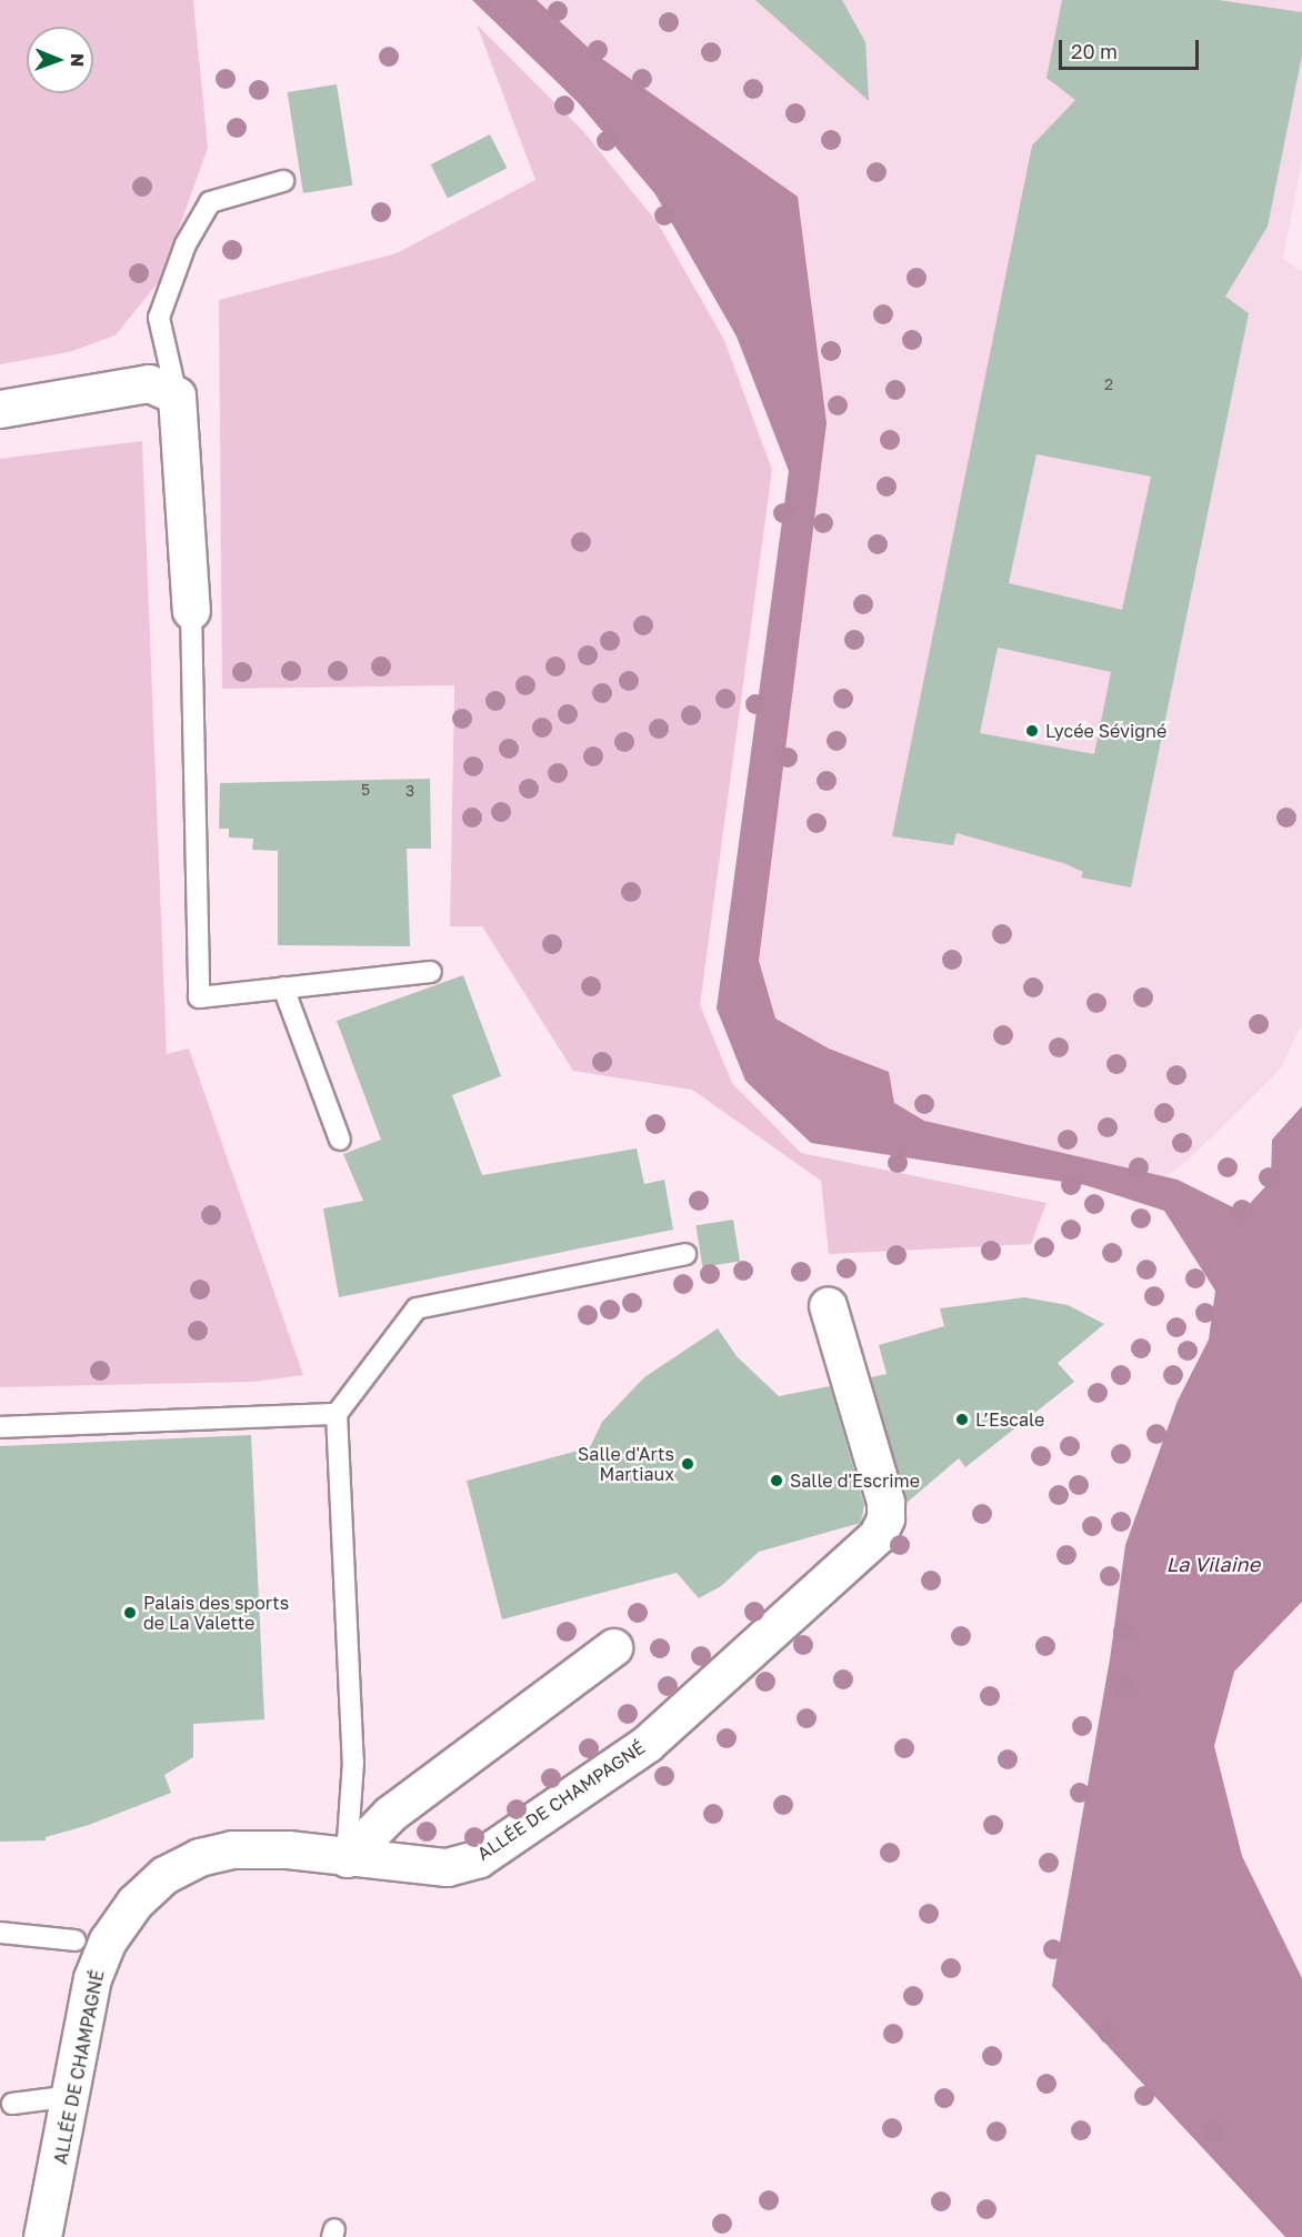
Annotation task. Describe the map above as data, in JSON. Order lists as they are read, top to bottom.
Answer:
{
  "streets": {
    "street": ["ALLÉE DE CHAMPAGNÉ"]
  },
  "water": ["La Vilaine"],
  "places": [
    "Lycée Sévigné",
    "L’Escale",
    "Salle d'Arts Martiaux",
    "Salle d'Escrime",
    "Palais des sports de La Valette"
  ],
  "house_numbers": ["2", "5", "3"],
  "scale_bar": "20 m",
  "north": "right"
}
